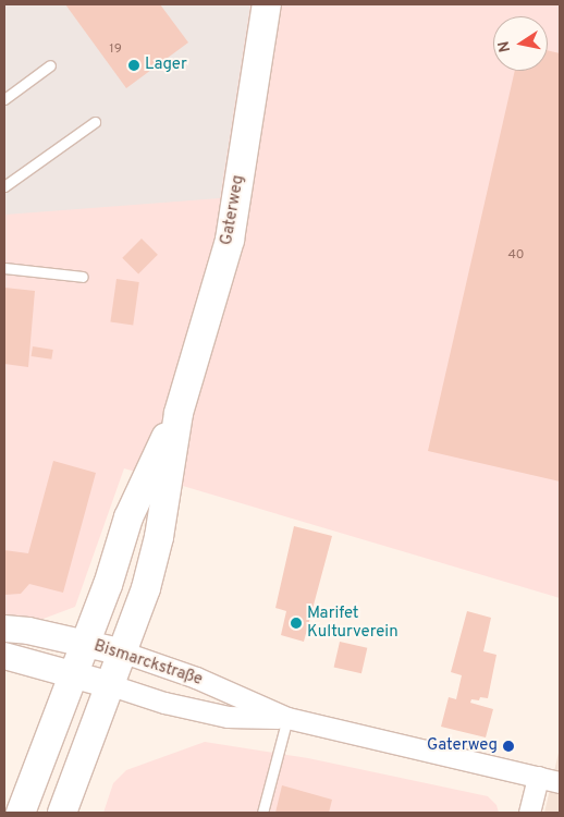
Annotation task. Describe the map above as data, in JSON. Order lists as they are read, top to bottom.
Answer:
{
  "streets": {
    "main road": ["Gaterweg"],
    "street": ["Bismarckstraße"]
  },
  "crossings": [
    ["Gaterweg", "Bismarckstraße"]
  ],
  "places": ["Lager", "Marifet Kulturverein", "Gaterweg"],
  "house_numbers": ["19", "40"],
  "north": "left"
}
